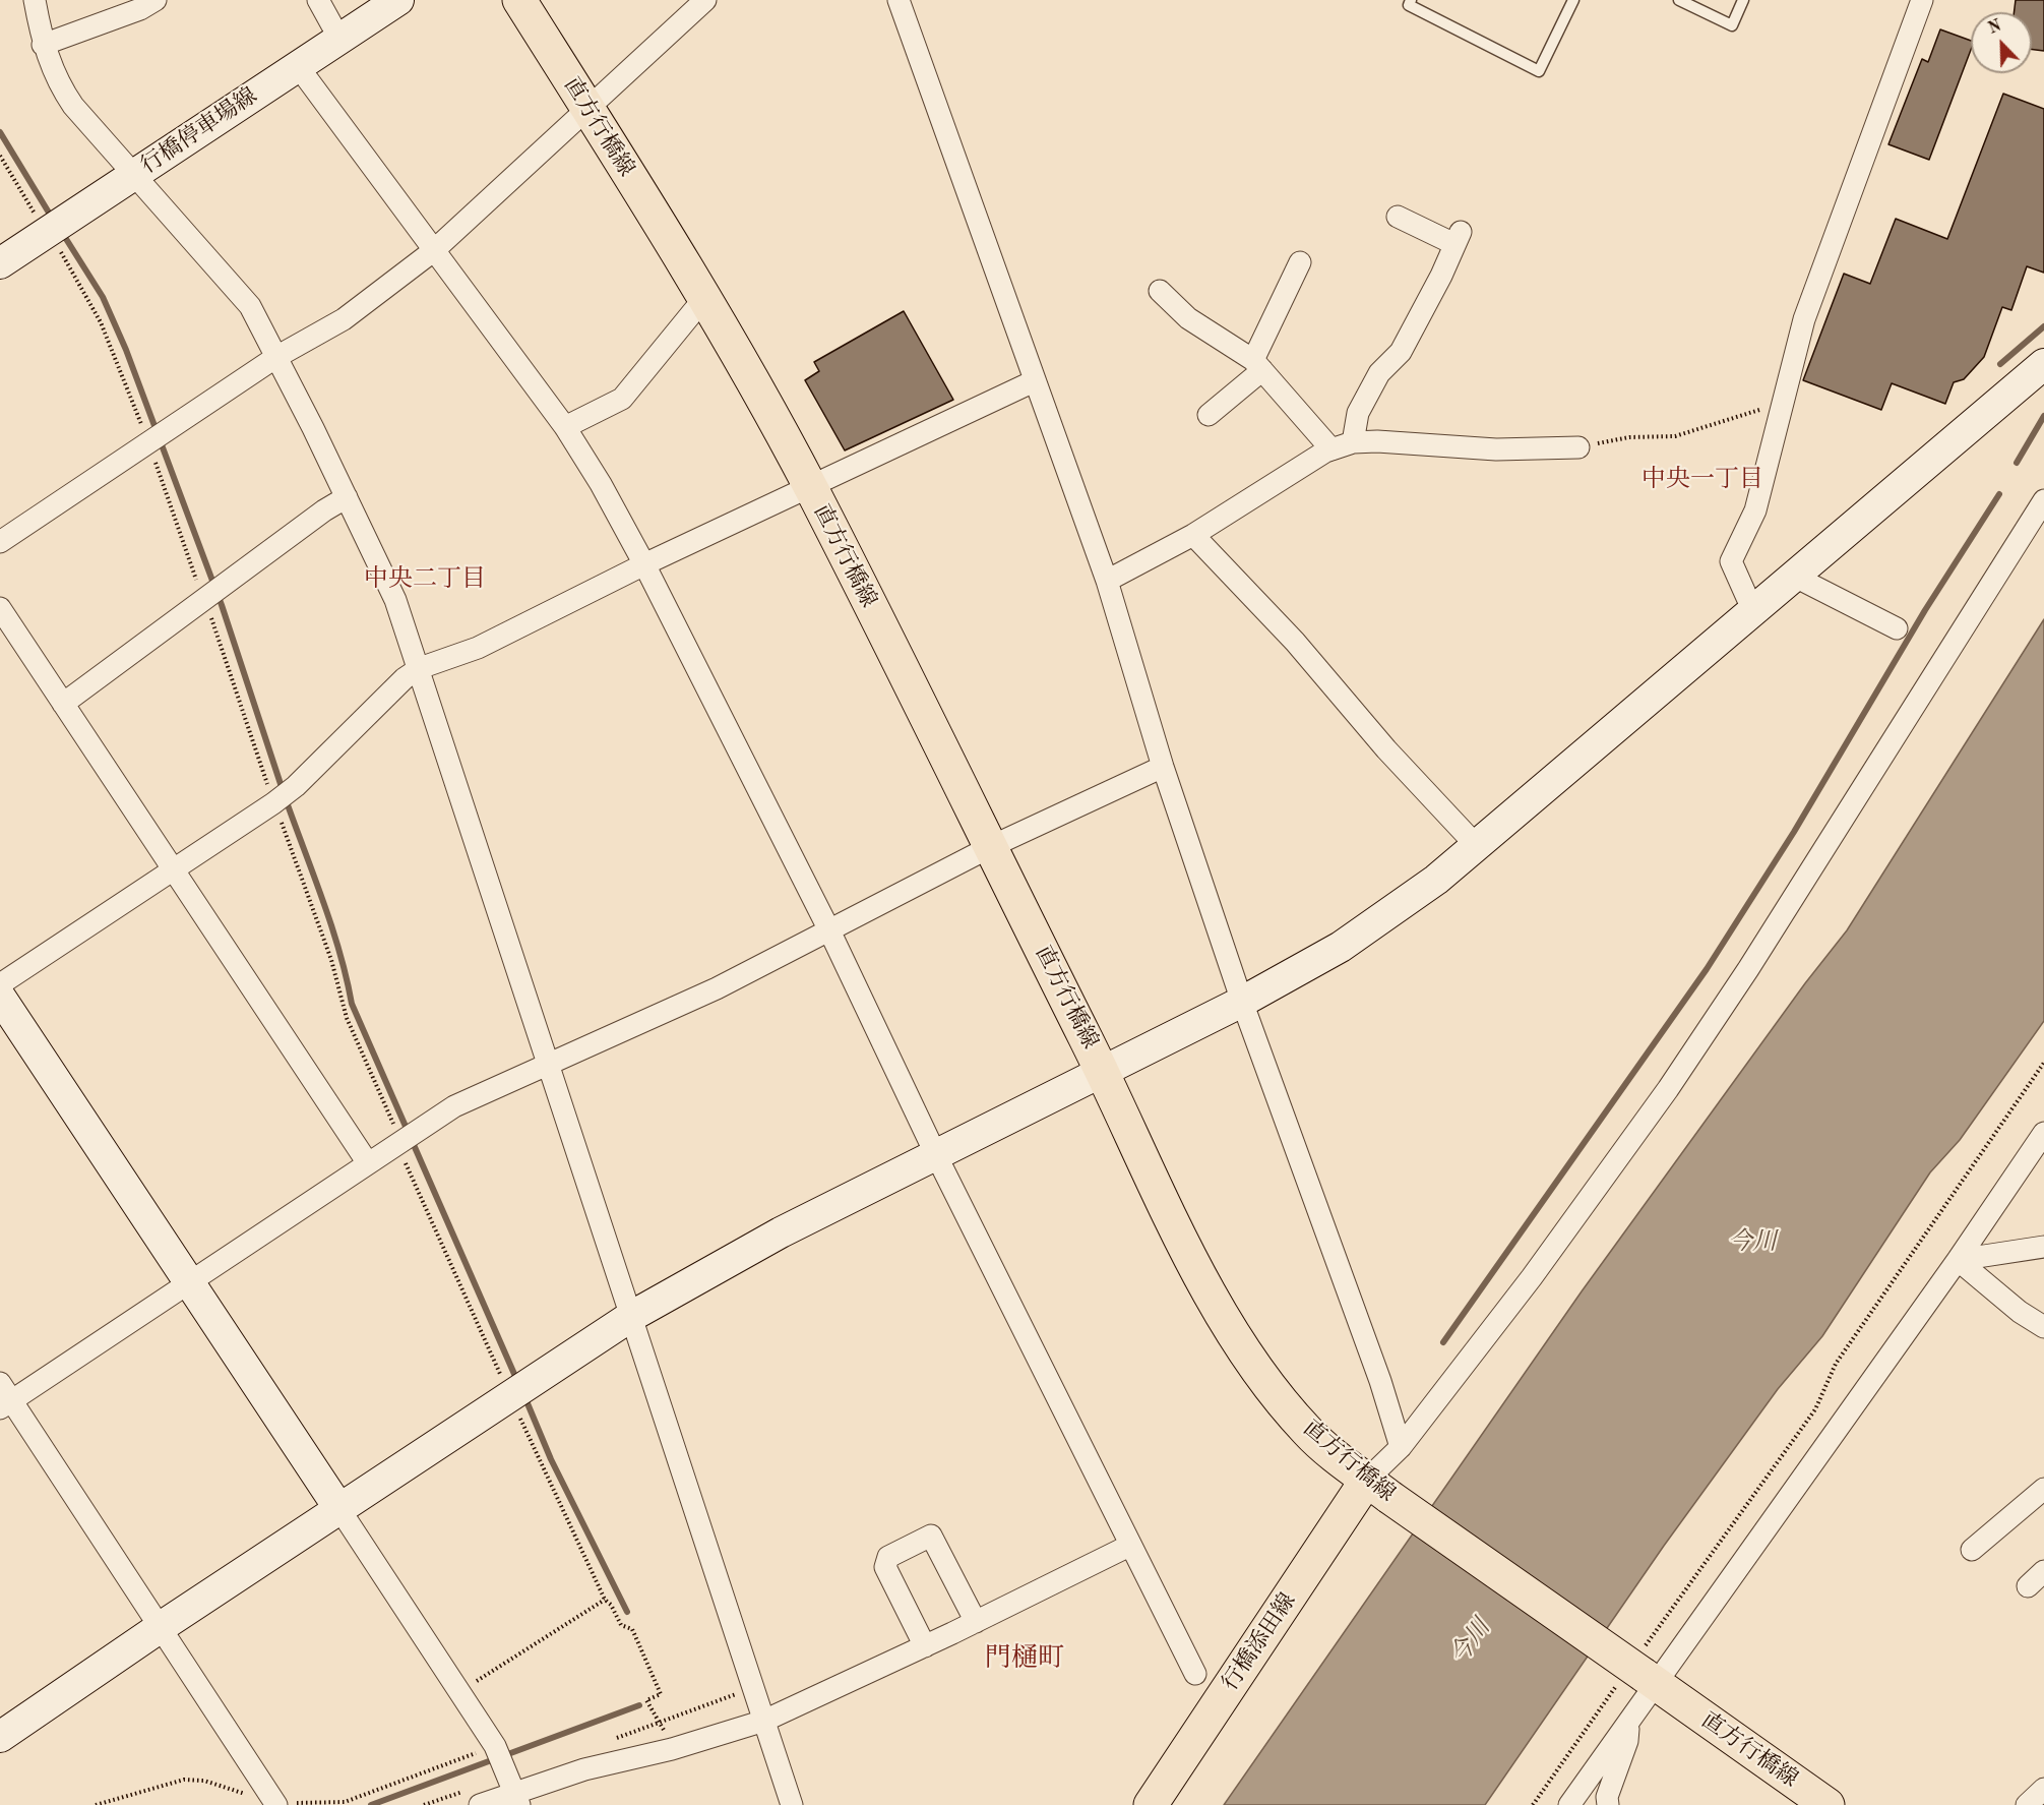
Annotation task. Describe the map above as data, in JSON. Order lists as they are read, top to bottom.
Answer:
{
  "streets": {
    "main road": ["直方行橋線", "行橋添田線"],
    "street": ["行橋停車場線"]
  },
  "crossings": [
    ["直方行橋線", "行橋添田線"]
  ],
  "districts": ["中央一丁目", "中央二丁目", "門樋町"],
  "water": ["今川"],
  "north": "top left"
}
